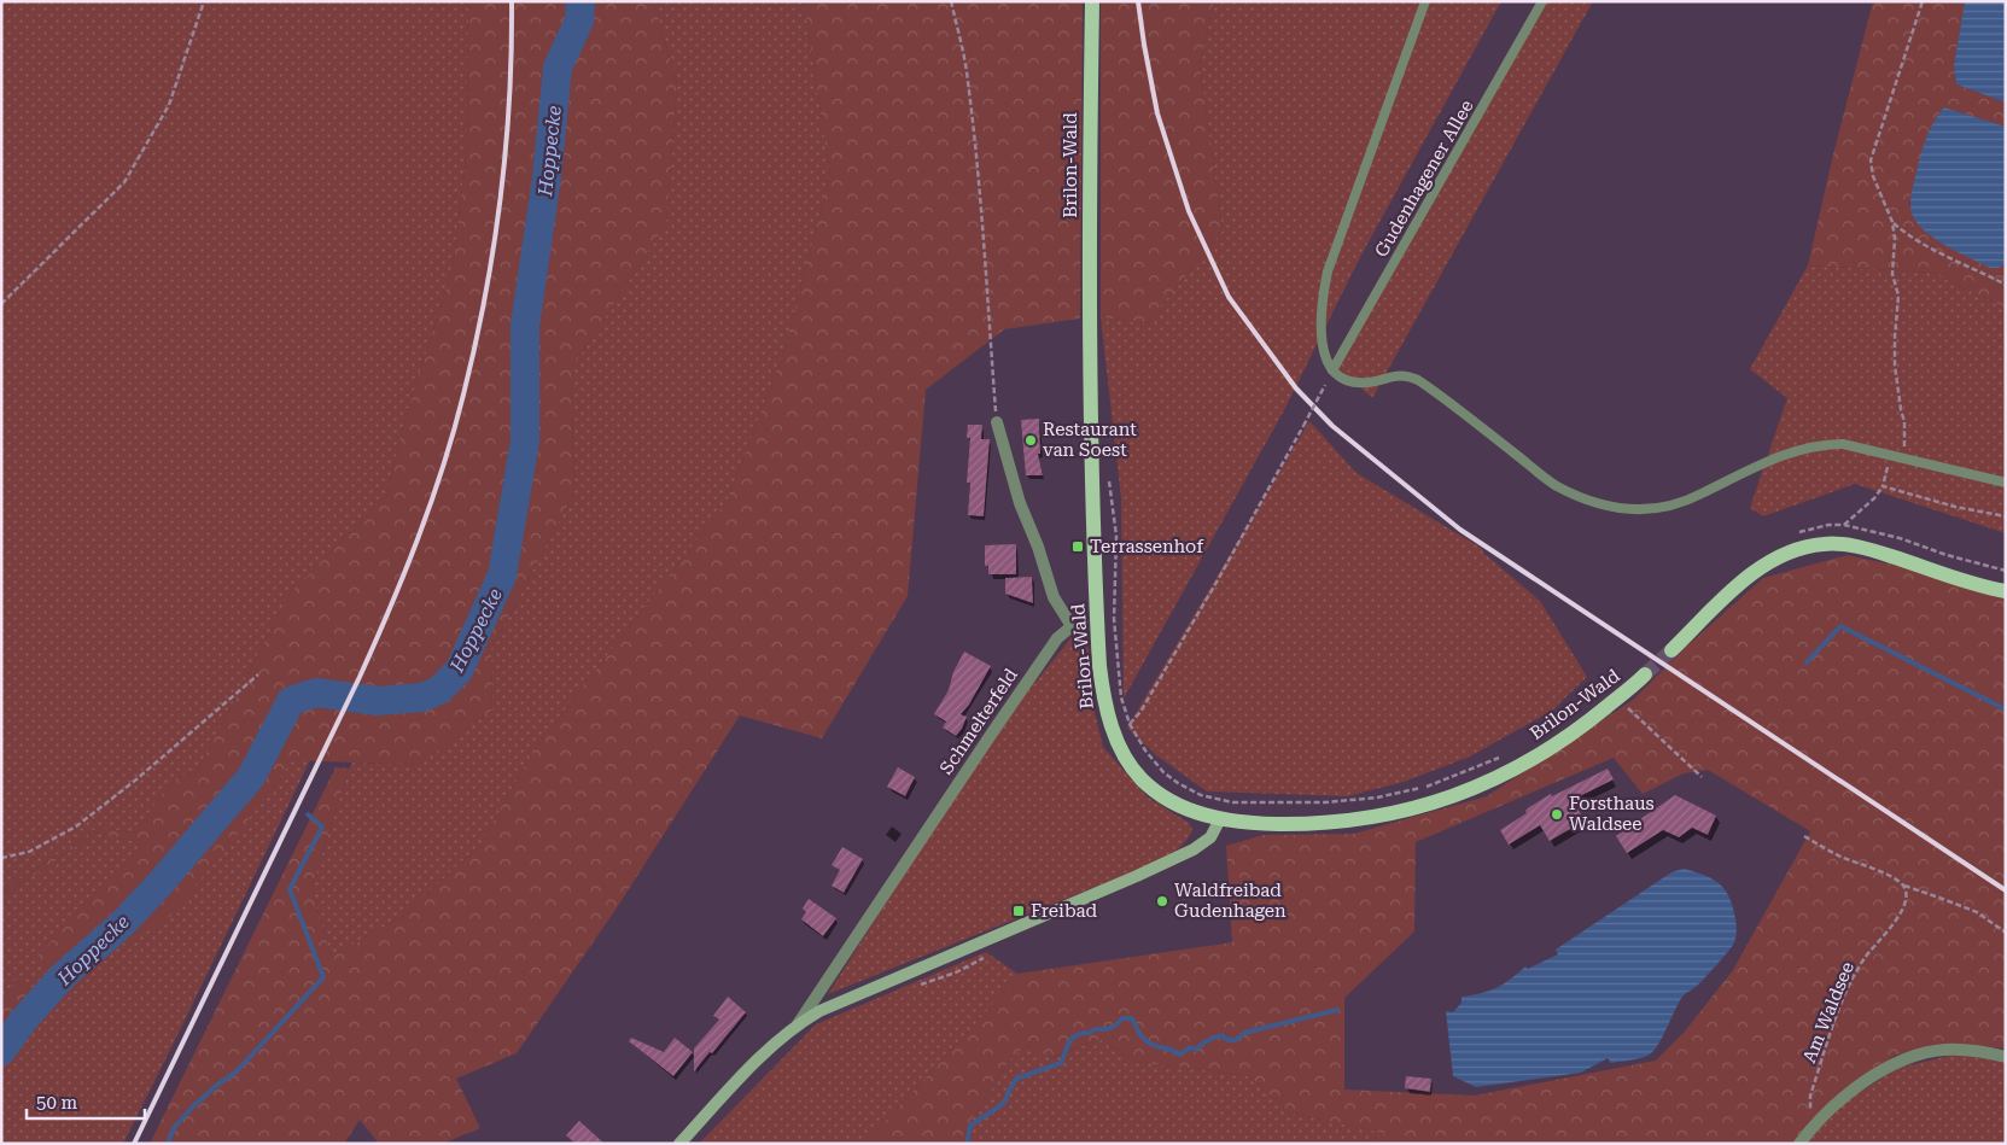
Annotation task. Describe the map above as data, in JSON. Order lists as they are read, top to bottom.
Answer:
{
  "streets": {
    "main road": ["Brilon-Wald", "Schmelterfeld"],
    "lane": ["Gudenhagener Allee"],
    "path": ["Am Waldsee"]
  },
  "crossings": [
    ["Brilon-Wald", "Schmelterfeld"]
  ],
  "water": ["Hoppecke"],
  "places": {
    "other": ["Restaurant van Soest", "Forsthaus Waldsee", "Waldfreibad Gudenhagen"],
    "transit": ["Terrassenhof", "Freibad"]
  },
  "scale_bar": "50 m"
}
